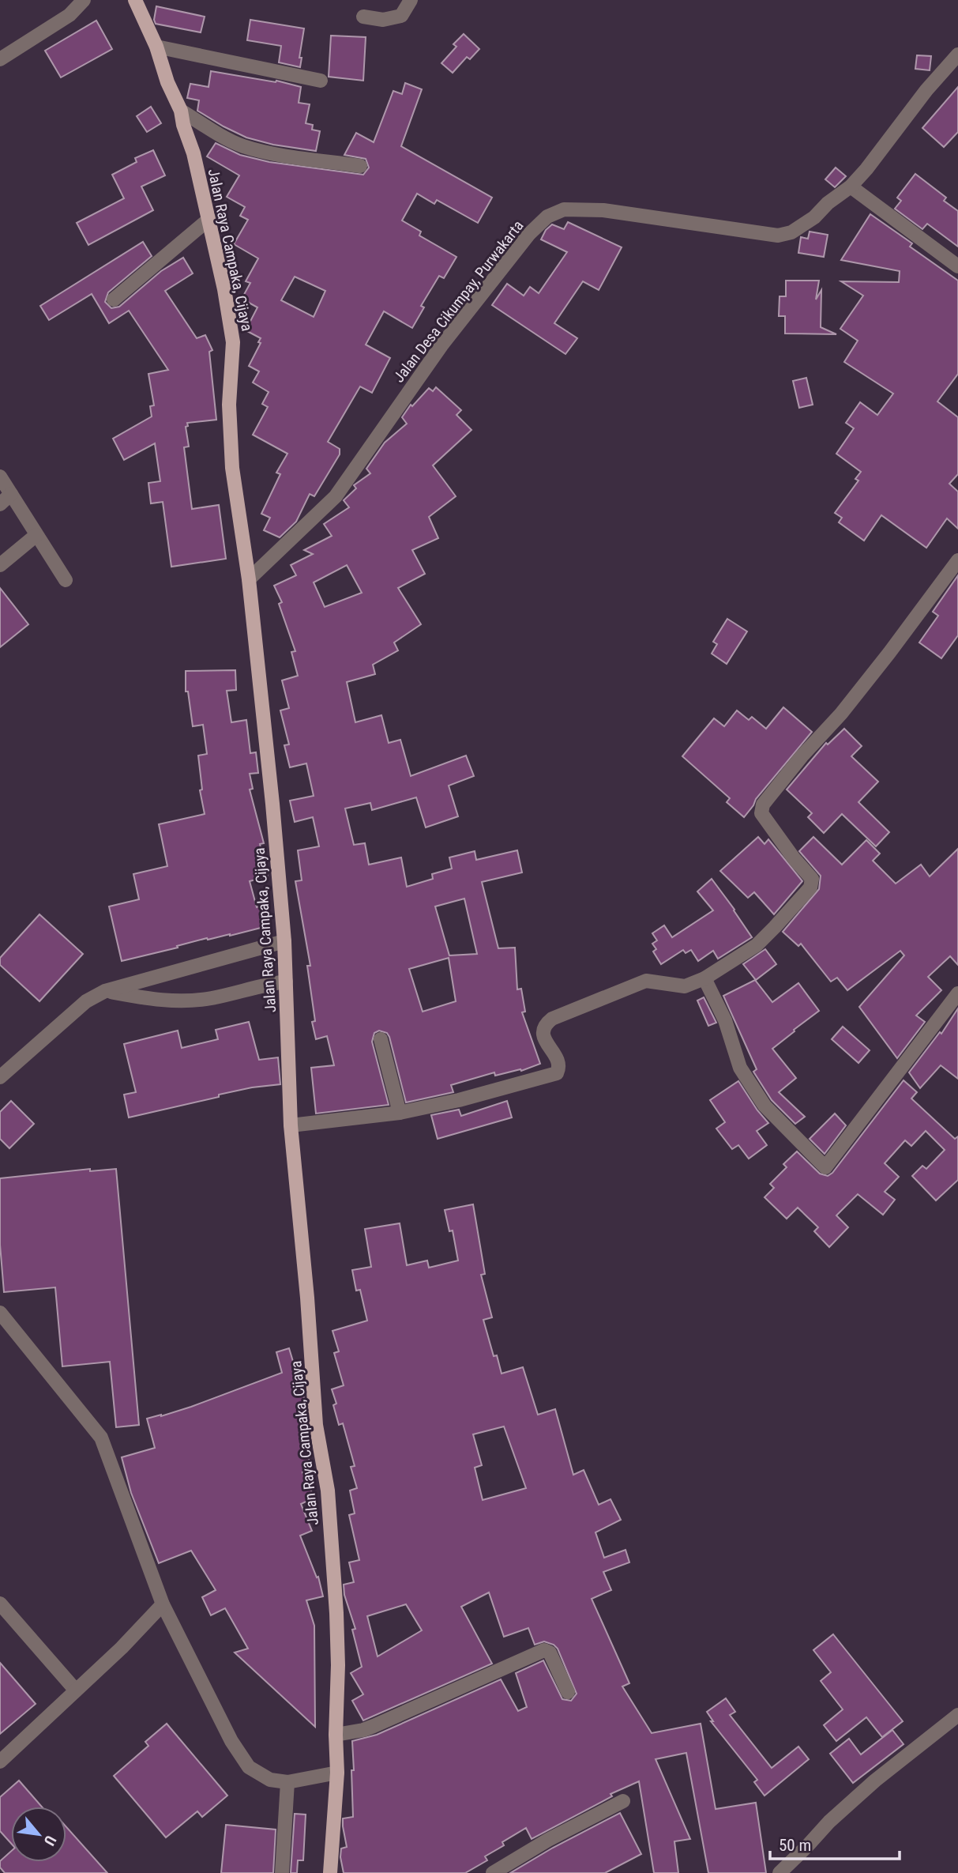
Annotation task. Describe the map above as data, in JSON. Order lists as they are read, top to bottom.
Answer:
{
  "streets": {
    "main road": ["Jalan Raya Campaka, Cijaya"],
    "street": ["Jalan Desa Cikumpay, Purwakarta"]
  },
  "crossings": [
    ["Jalan Raya Campaka, Cijaya", "Jalan Desa Cikumpay, Purwakarta"]
  ],
  "scale_bar": "50 m",
  "north": "bottom right"
}
